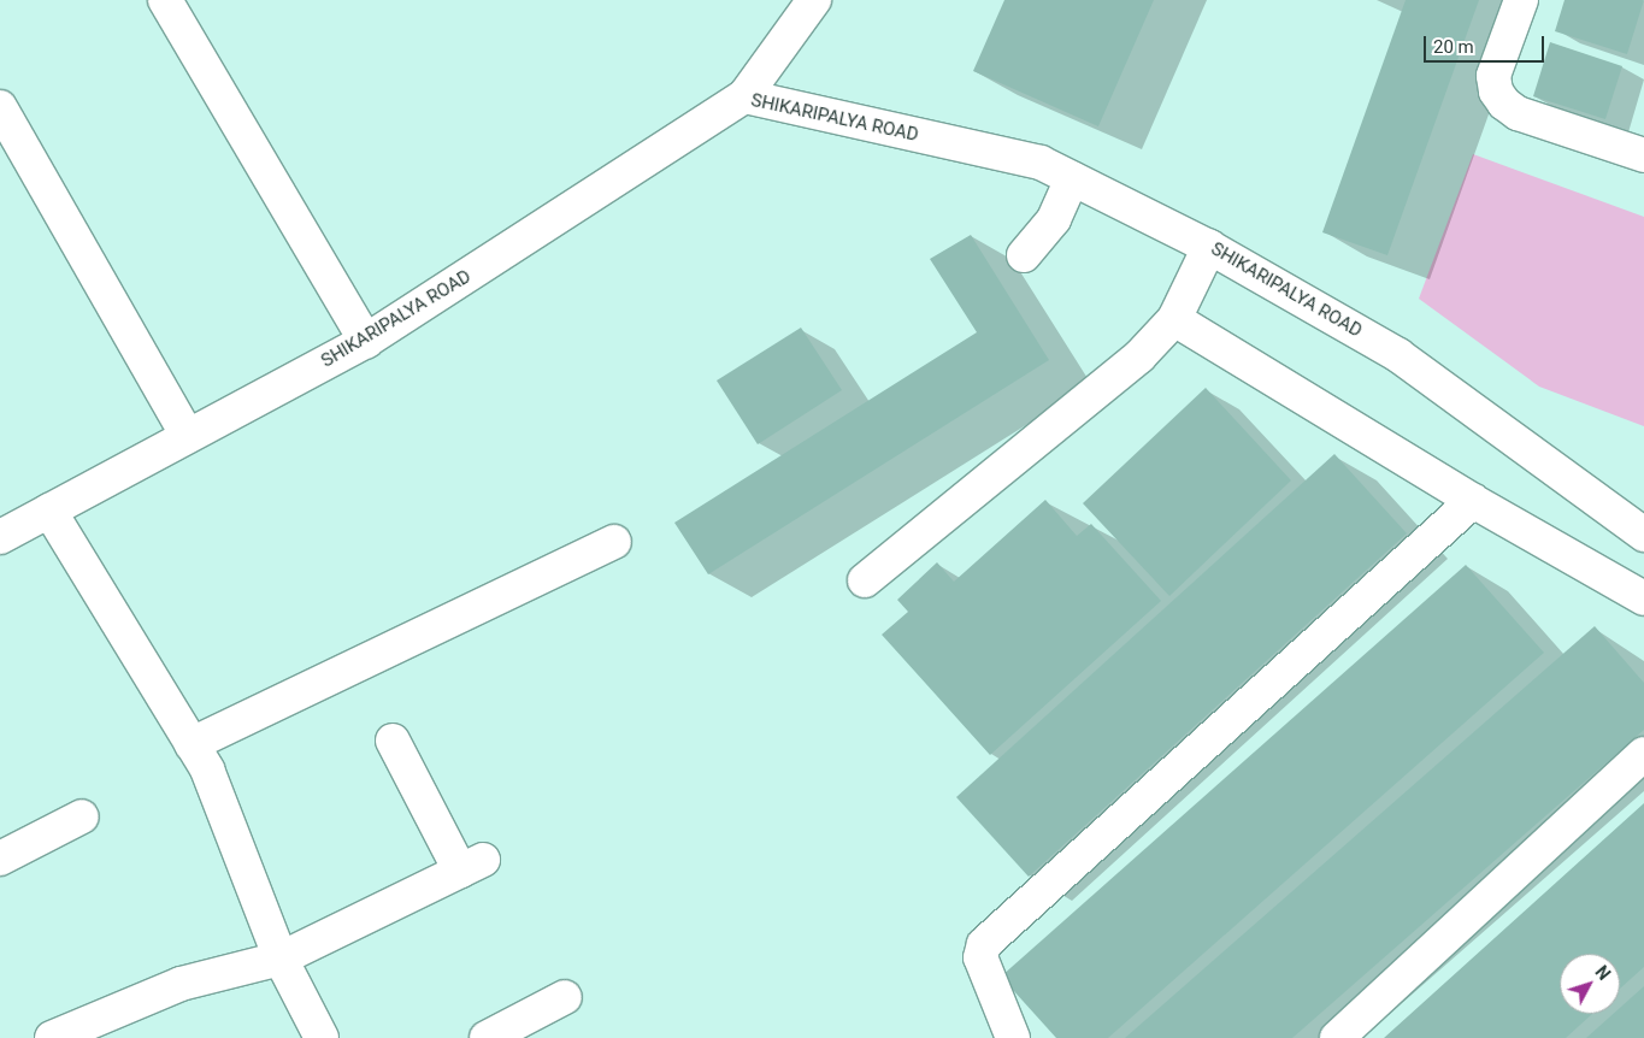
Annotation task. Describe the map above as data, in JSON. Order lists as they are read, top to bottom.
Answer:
{
  "streets": {
    "street": ["SHIKARIPALYA ROAD"]
  },
  "scale_bar": "20 m",
  "north": "top right"
}
